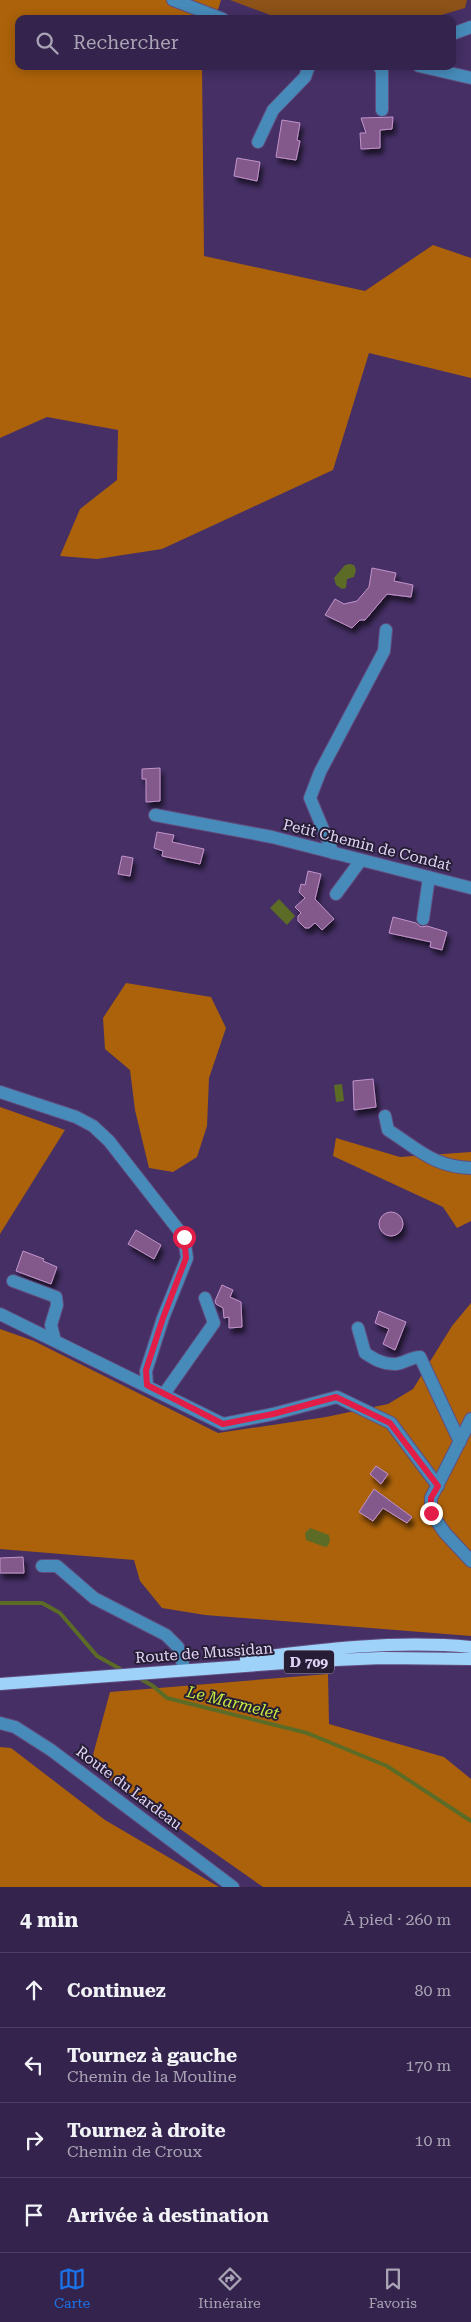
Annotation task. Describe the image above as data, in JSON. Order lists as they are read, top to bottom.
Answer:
{
  "streets": {
    "main road": ["Route de Mussidan", "D 709"],
    "street": ["Petit Chemin de Condat", "Route du Lardeau"]
  },
  "crossings": [
    ["Route de Mussidan", "D 709"]
  ],
  "water": ["Le Marmelet"],
  "page": {
    "search": "Rechercher",
    "heading": ["4 min", "À pied · 260 m"],
    "list": [
      ["Continuez", "80 m"],
      ["Tournez à gauche", "Chemin de la Mouline", "170 m"],
      ["Tournez à droite", "Chemin de Croux", "10 m"],
      "Arrivée à destination"
    ],
    "nav": ["Carte", "Itinéraire", "Favoris"]
  }
}
